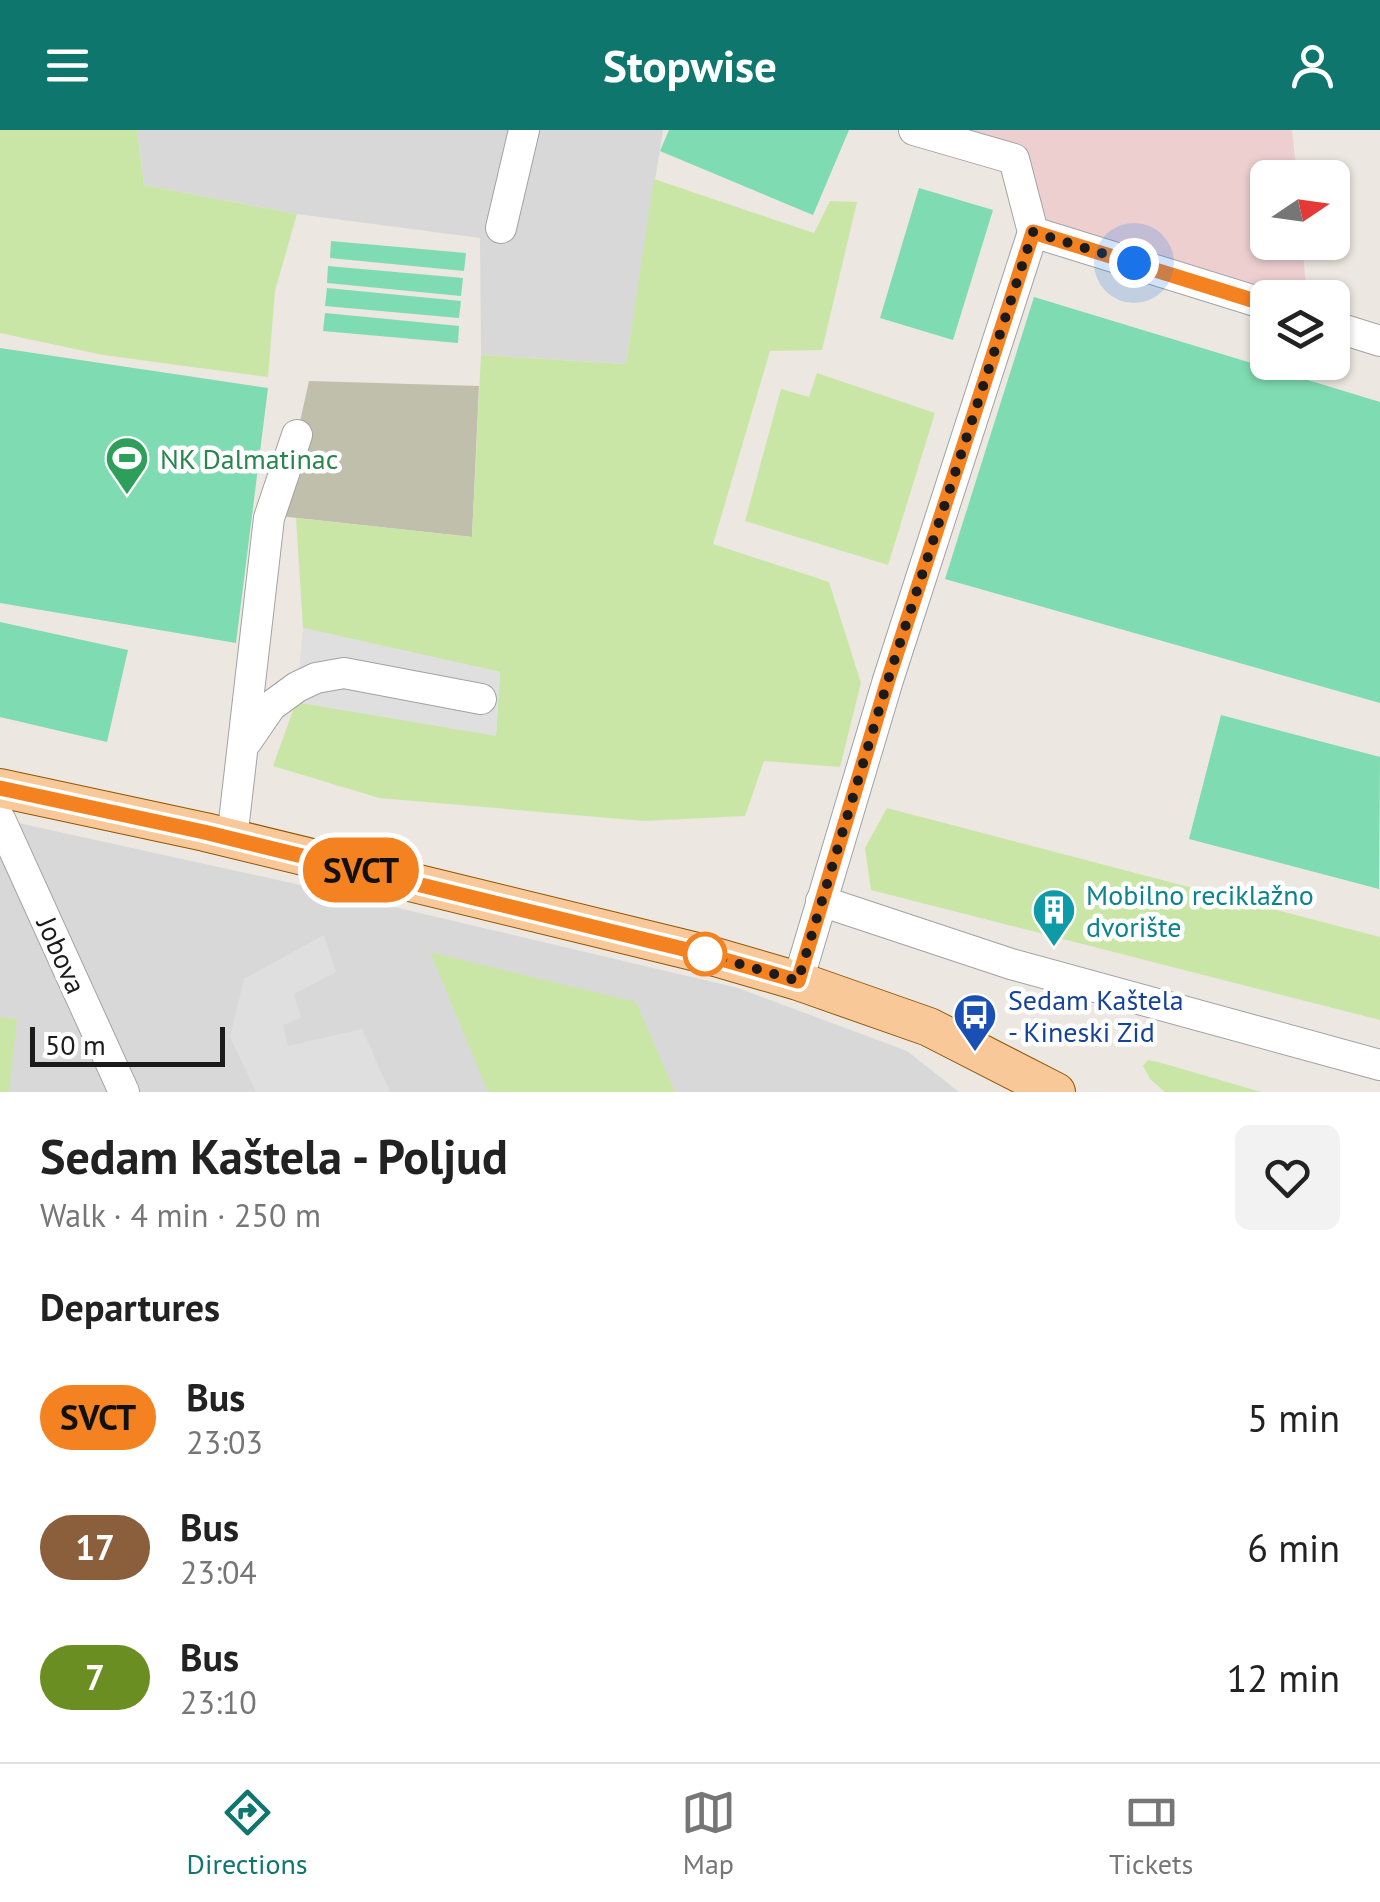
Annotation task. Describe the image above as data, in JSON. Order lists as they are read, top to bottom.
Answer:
{
  "streets": {
    "street": ["Jobova"]
  },
  "places": {
    "sports": ["NK Dalmatinac"],
    "building": ["Mobilno reciklažno dvorište"],
    "bus stop": ["Sedam Kaštela - Kineski Zid"]
  },
  "lines": ["bus line SVCT"],
  "scale_bar": "50 m",
  "north": "right",
  "page": {
    "header": "Stopwise",
    "on_map": "SVCT",
    "scale": "50 m",
    "heading": [
      ["Sedam Kaštela - Poljud", "Walk · 4 min · 250 m"],
      "Departures"
    ],
    "list": [
      {
        "mark": "SVCT",
        "name": "Bus",
        "note": "23:03",
        "value": "5 min"
      },
      {
        "mark": "17",
        "name": "Bus",
        "note": "23:04",
        "value": "6 min"
      },
      {
        "mark": "7",
        "name": "Bus",
        "note": "23:10",
        "value": "12 min"
      }
    ],
    "tabs": ["Directions", "Map", "Tickets"]
  }
}
